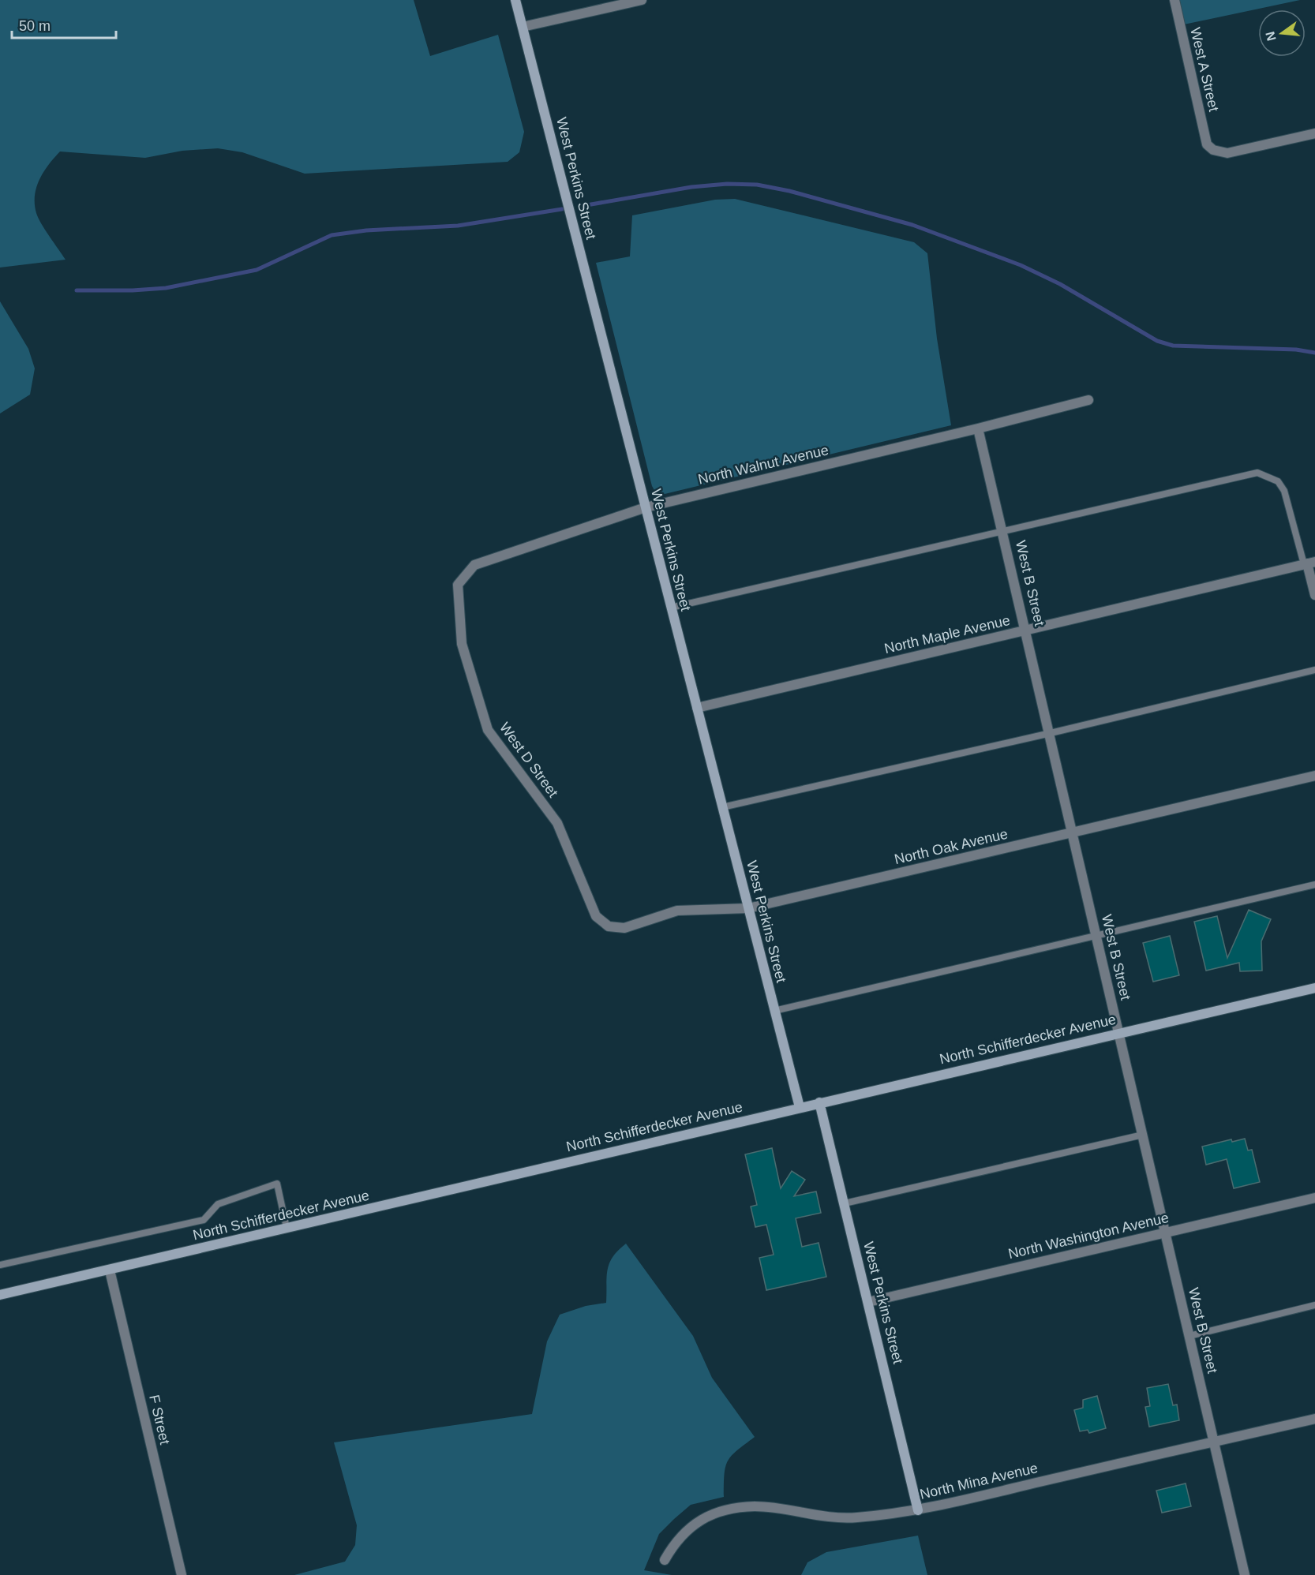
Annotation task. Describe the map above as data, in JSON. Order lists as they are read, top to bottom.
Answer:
{
  "streets": {
    "street": [
      "West A Street",
      "West Perkins Street",
      "North Walnut Avenue",
      "West B Street",
      "North Maple Avenue",
      "West D Street",
      "North Oak Avenue",
      "North Schifferdecker Avenue",
      "North Washington Avenue",
      "F Street",
      "North Mina Avenue"
    ]
  },
  "crossings": [
    ["West Perkins Street", "North Walnut Avenue"],
    ["West Perkins Street", "North Maple Avenue"],
    ["West Perkins Street", "North Oak Avenue"],
    ["West Perkins Street", "North Schifferdecker Avenue"],
    ["West Perkins Street", "North Washington Avenue"],
    ["West Perkins Street", "North Mina Avenue"],
    ["North Walnut Avenue", "West B Street"],
    ["North Walnut Avenue", "West D Street"],
    ["West B Street", "North Maple Avenue"],
    ["West B Street", "North Oak Avenue"],
    ["West B Street", "North Schifferdecker Avenue"],
    ["West B Street", "North Washington Avenue"],
    ["West B Street", "North Mina Avenue"],
    ["West D Street", "North Oak Avenue"],
    ["North Schifferdecker Avenue", "F Street"]
  ],
  "scale_bar": "50 m",
  "north": "left"
}
